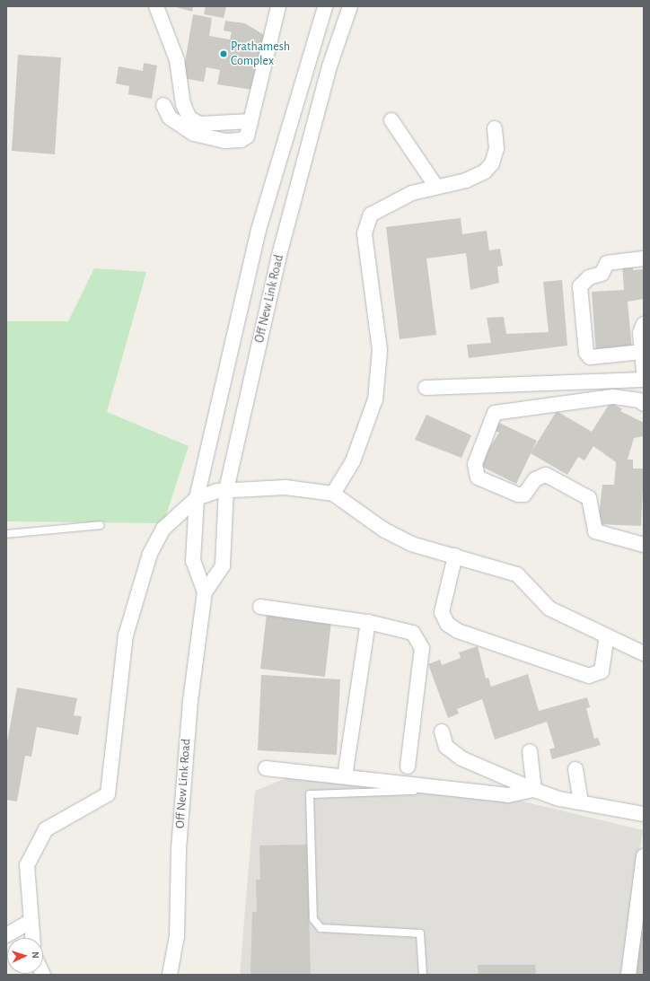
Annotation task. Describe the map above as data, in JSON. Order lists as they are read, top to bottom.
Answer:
{
  "streets": {
    "street": ["Off New Link Road"]
  },
  "places": ["Prathamesh Complex"],
  "north": "right"
}
